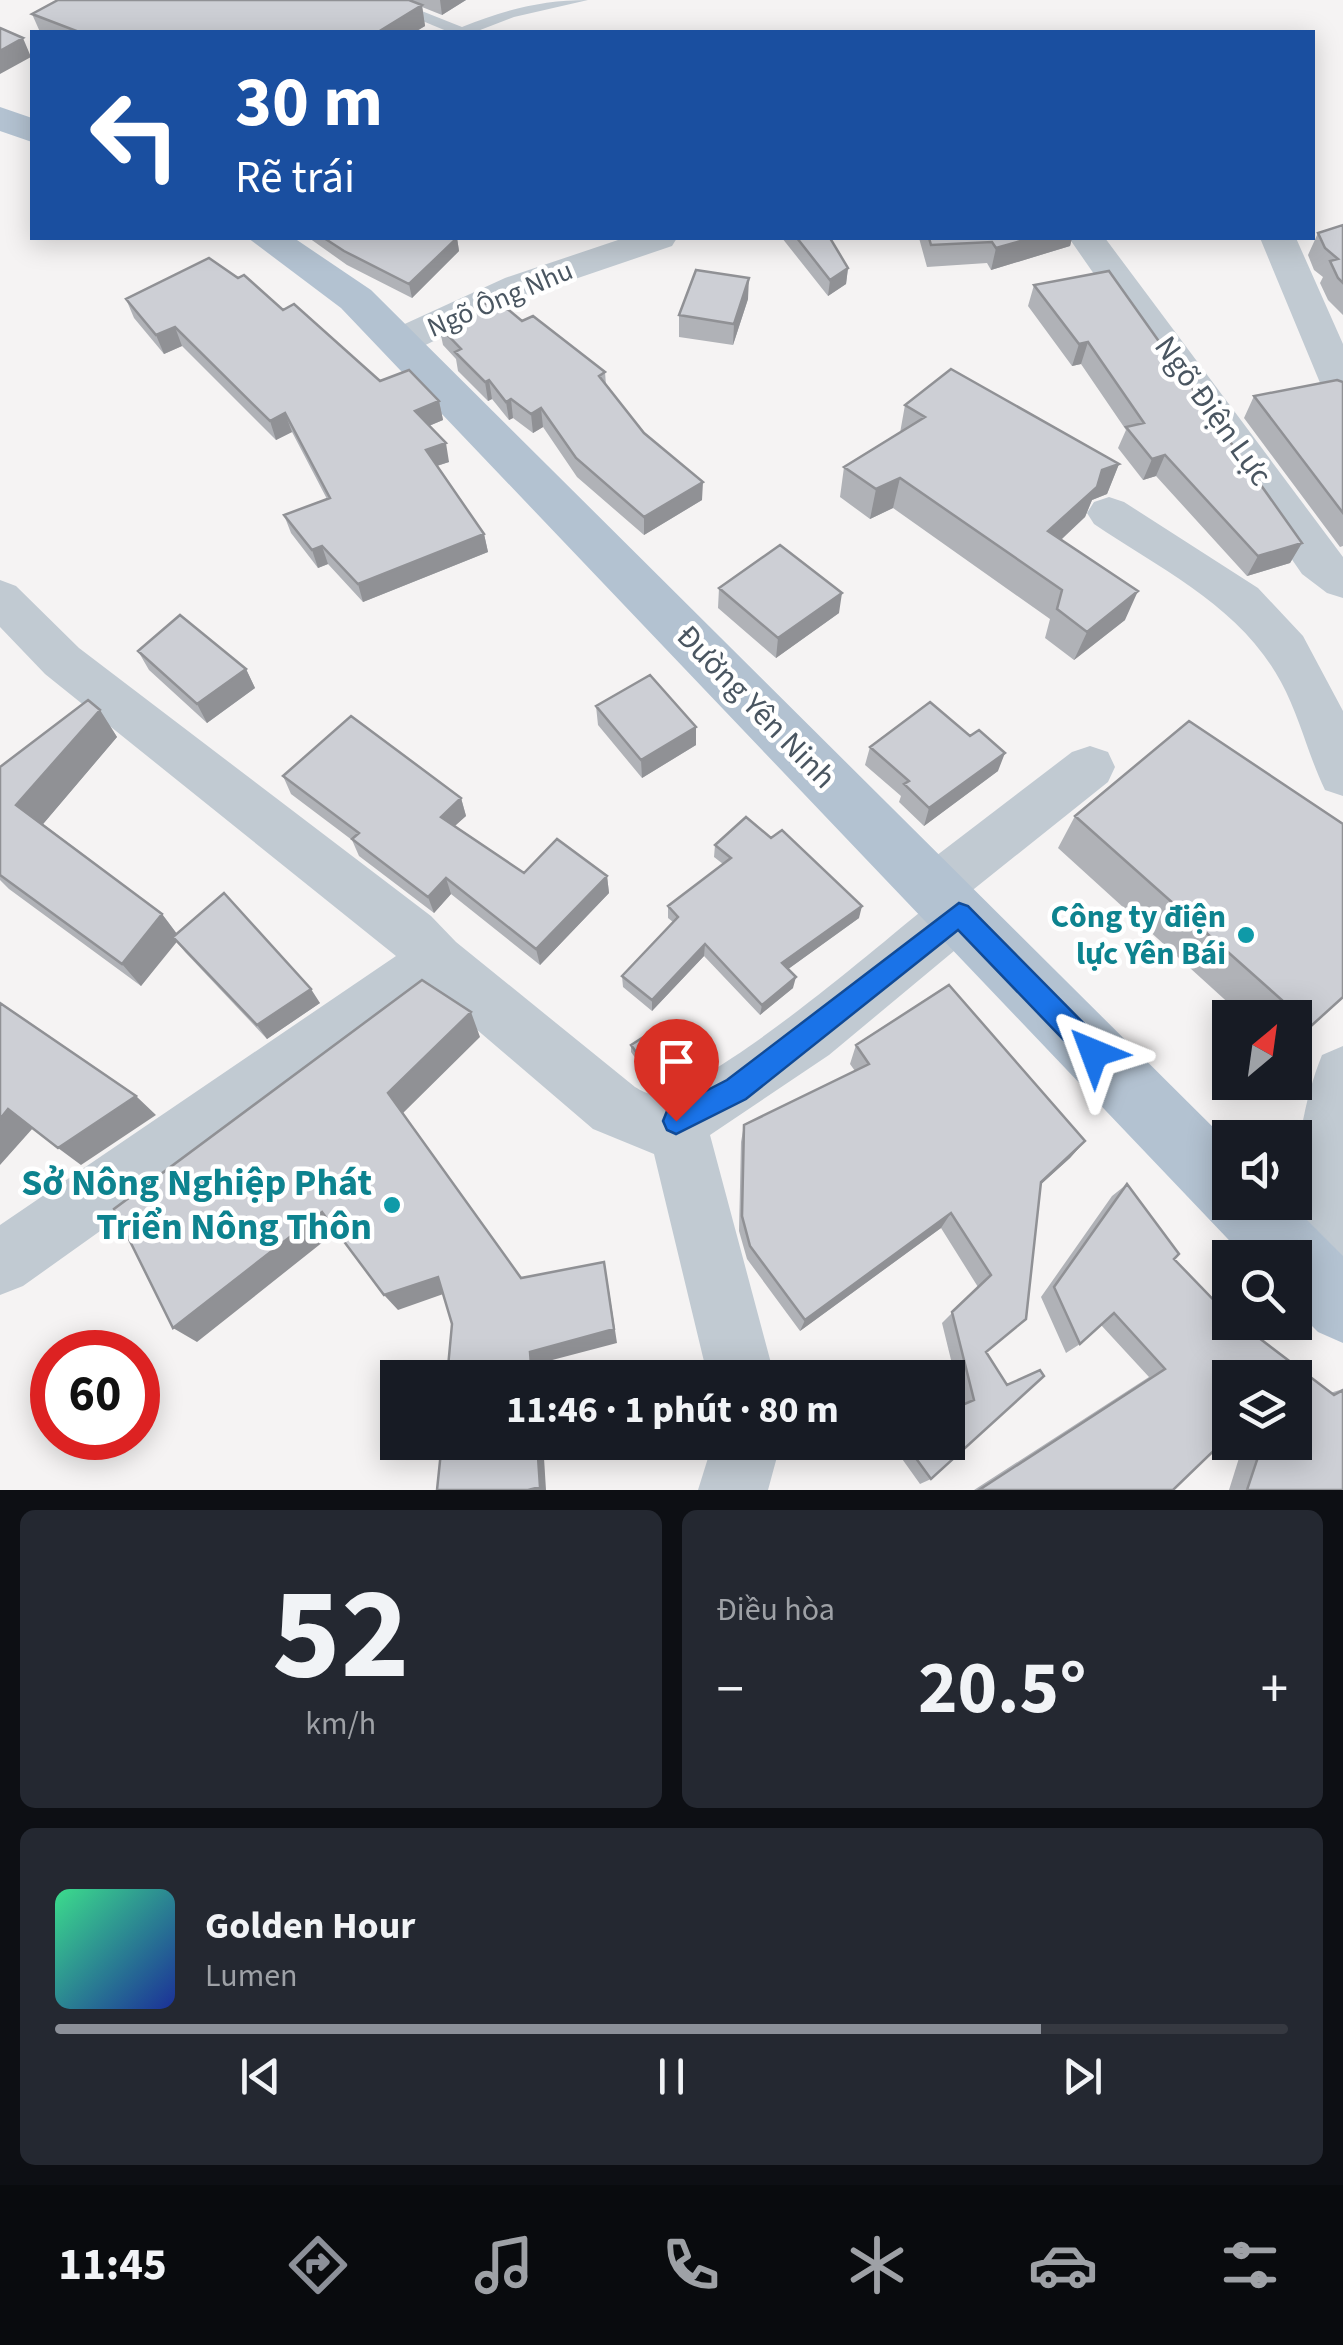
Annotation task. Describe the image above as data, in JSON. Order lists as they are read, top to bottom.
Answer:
{
  "streets": {
    "main road": ["Đường Yên Ninh"],
    "street": ["Ngõ Ông Nhu", "Ngõ Điện Lực"]
  },
  "crossings": [
    ["Ngõ Ông Nhu", "Đường Yên Ninh"]
  ],
  "places": ["Công ty điện lực Yên Bái", "Sở Nông Nghiệp Phát Triển Nông Thôn"],
  "north": "top right",
  "page": {
    "turn": ["30 m", "Rẽ trái"],
    "limit": "60",
    "trip": "11:46 · 1 phút · 80 m",
    "tile": [
      ["52", "km/h"],
      "Điều hòa"
    ],
    "heat": ["−", "20.5°", "+"],
    "song": ["Golden Hour", "Lumen"],
    "tabs": "11:45"
  }
}
